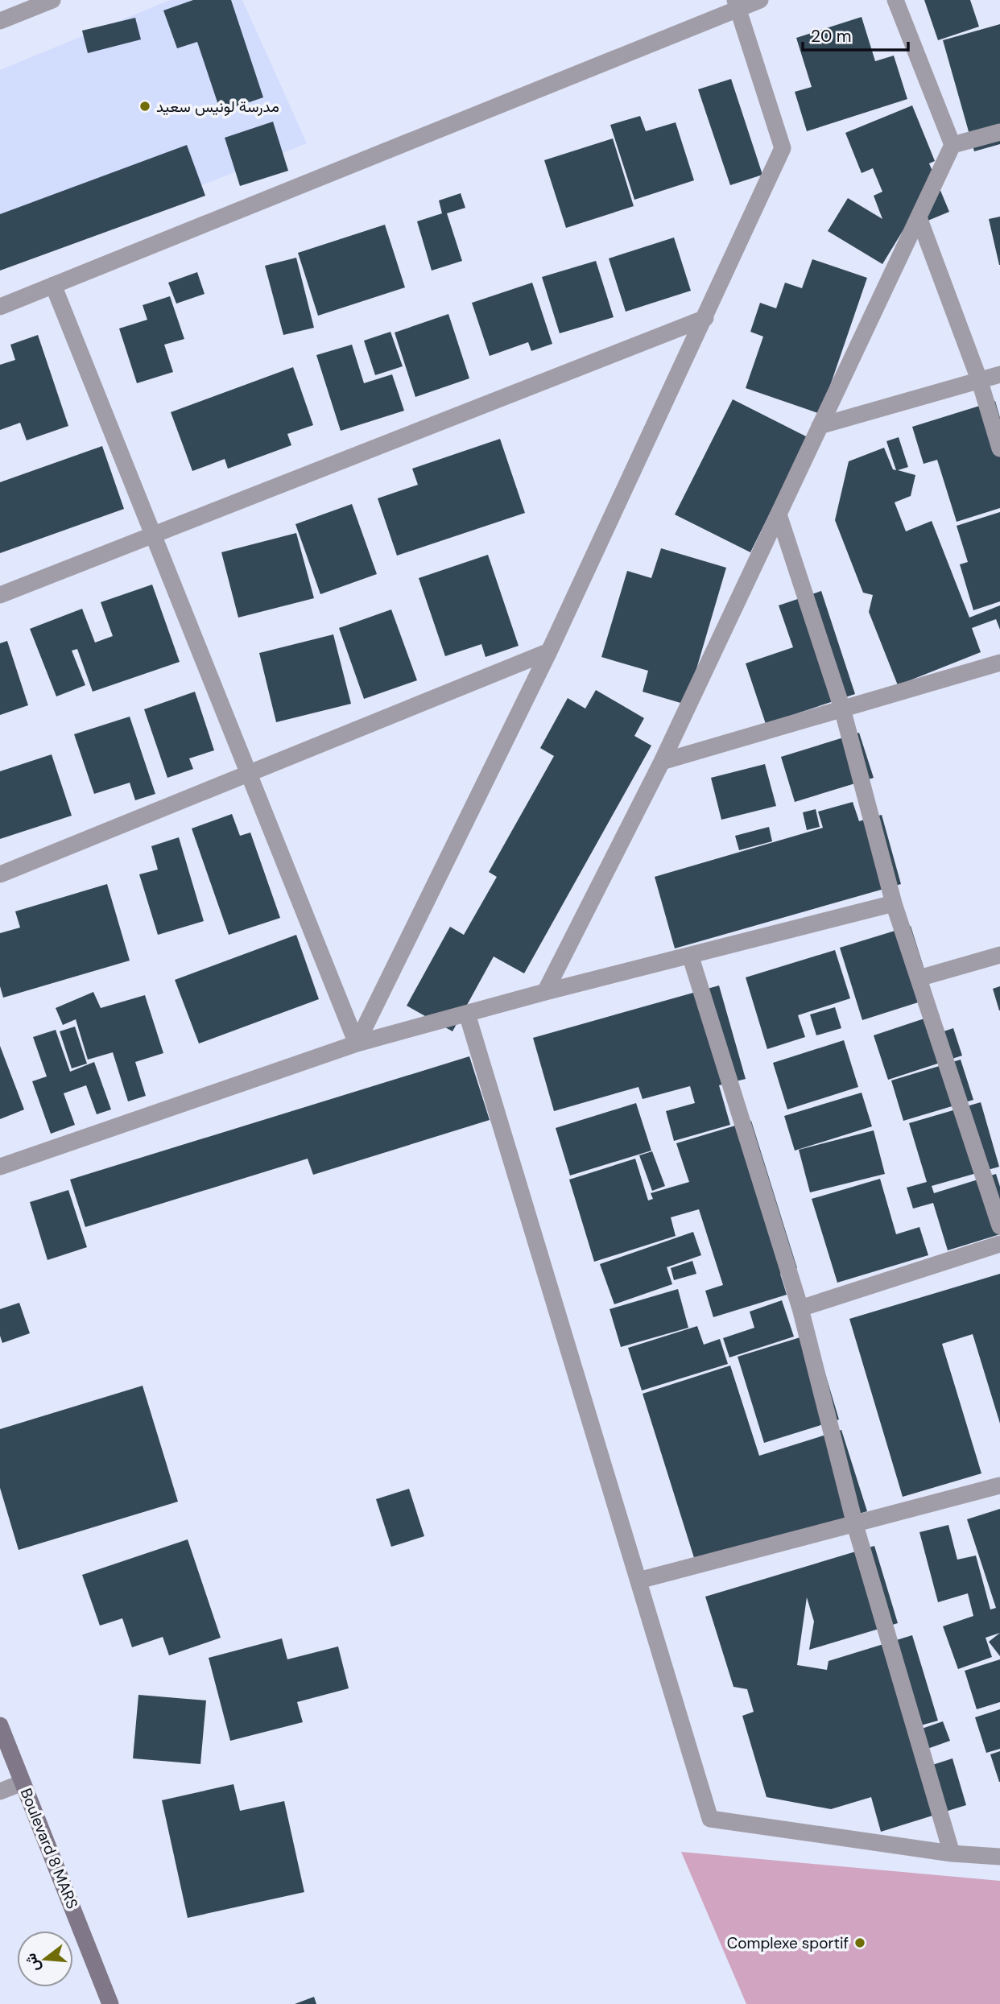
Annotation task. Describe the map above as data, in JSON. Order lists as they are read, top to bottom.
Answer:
{
  "streets": {
    "main road": ["Boulevard 8 MARS"]
  },
  "places": ["مدرسة لونيس سعيد", "Complexe sportif"],
  "scale_bar": "20 m",
  "north": "left"
}
